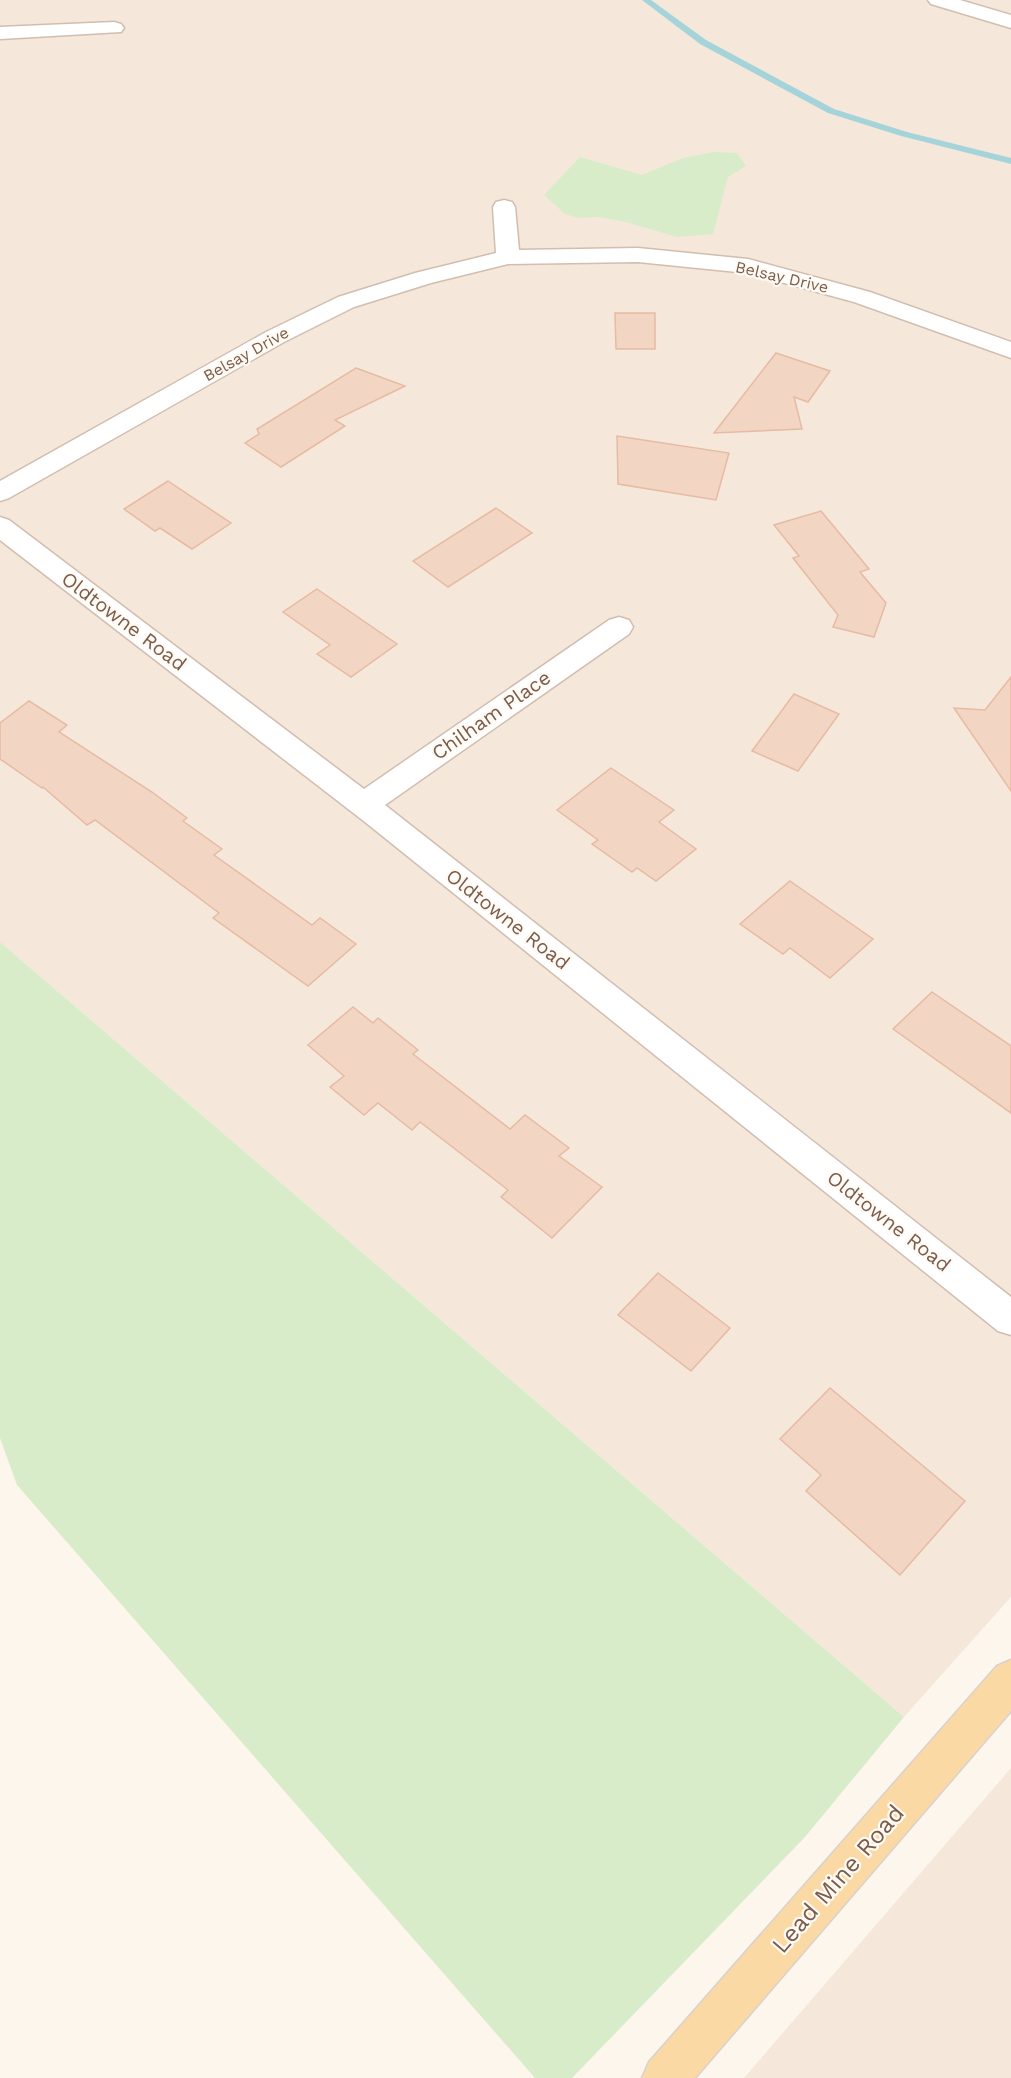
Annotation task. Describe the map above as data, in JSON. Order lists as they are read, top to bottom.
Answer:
{
  "streets": {
    "main road": ["Lead Mine Road"],
    "street": ["Belsay Drive", "Oldtowne Road", "Chilham Place"]
  },
  "crossings": [
    ["Oldtowne Road", "Chilham Place"]
  ]
}
